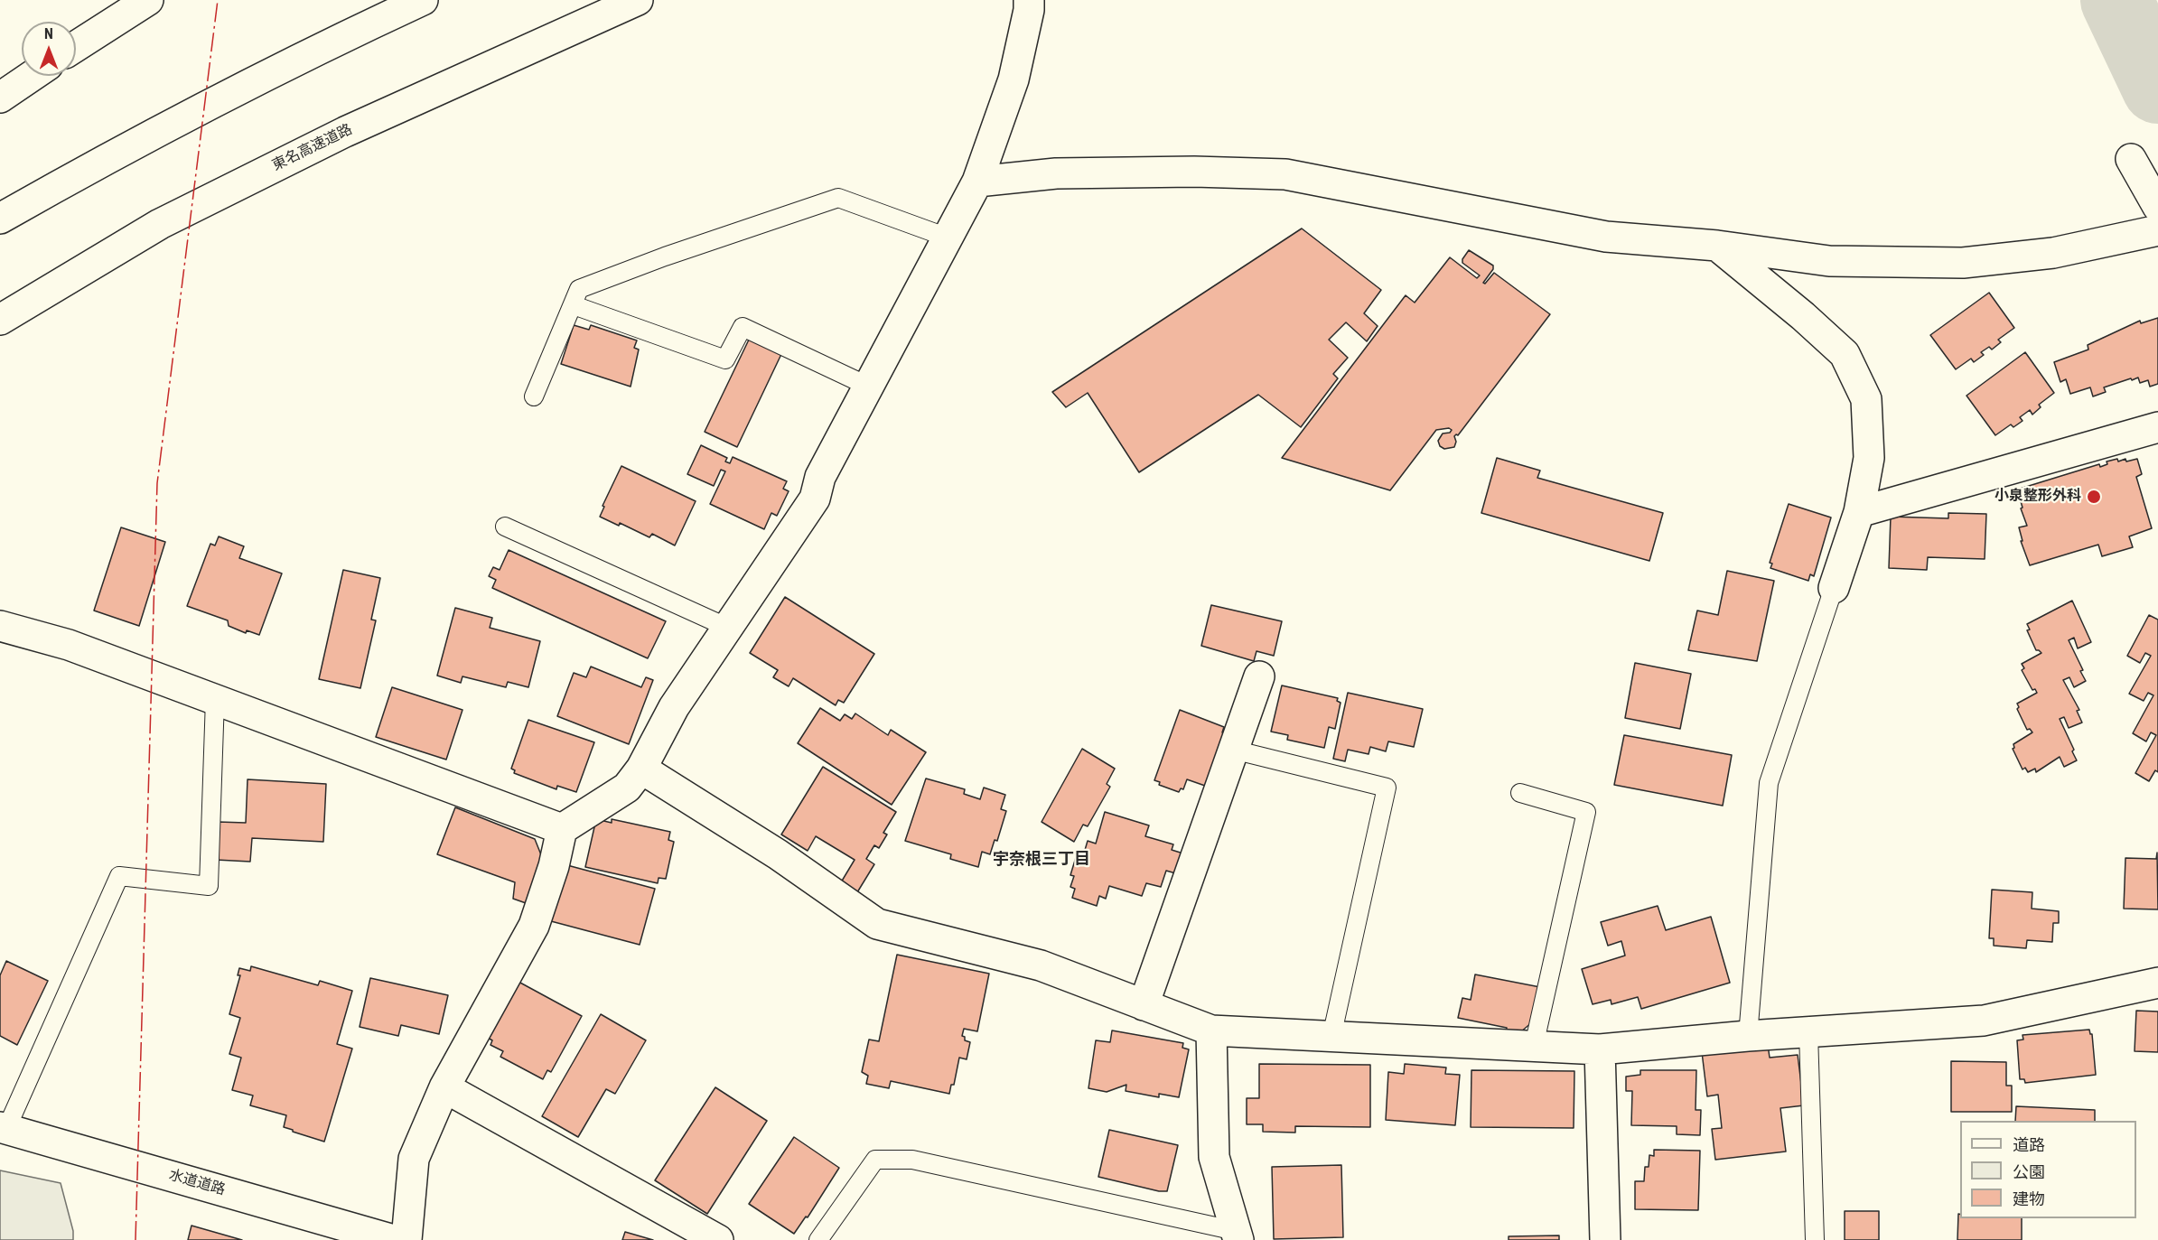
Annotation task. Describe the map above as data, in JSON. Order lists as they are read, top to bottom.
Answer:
{
  "streets": {
    "main road": ["東名高速道路", "水道道路"]
  },
  "districts": ["宇奈根三丁目"],
  "places": ["小泉整形外科"],
  "legend": ["道路", "公園", "建物"],
  "north": "top"
}
